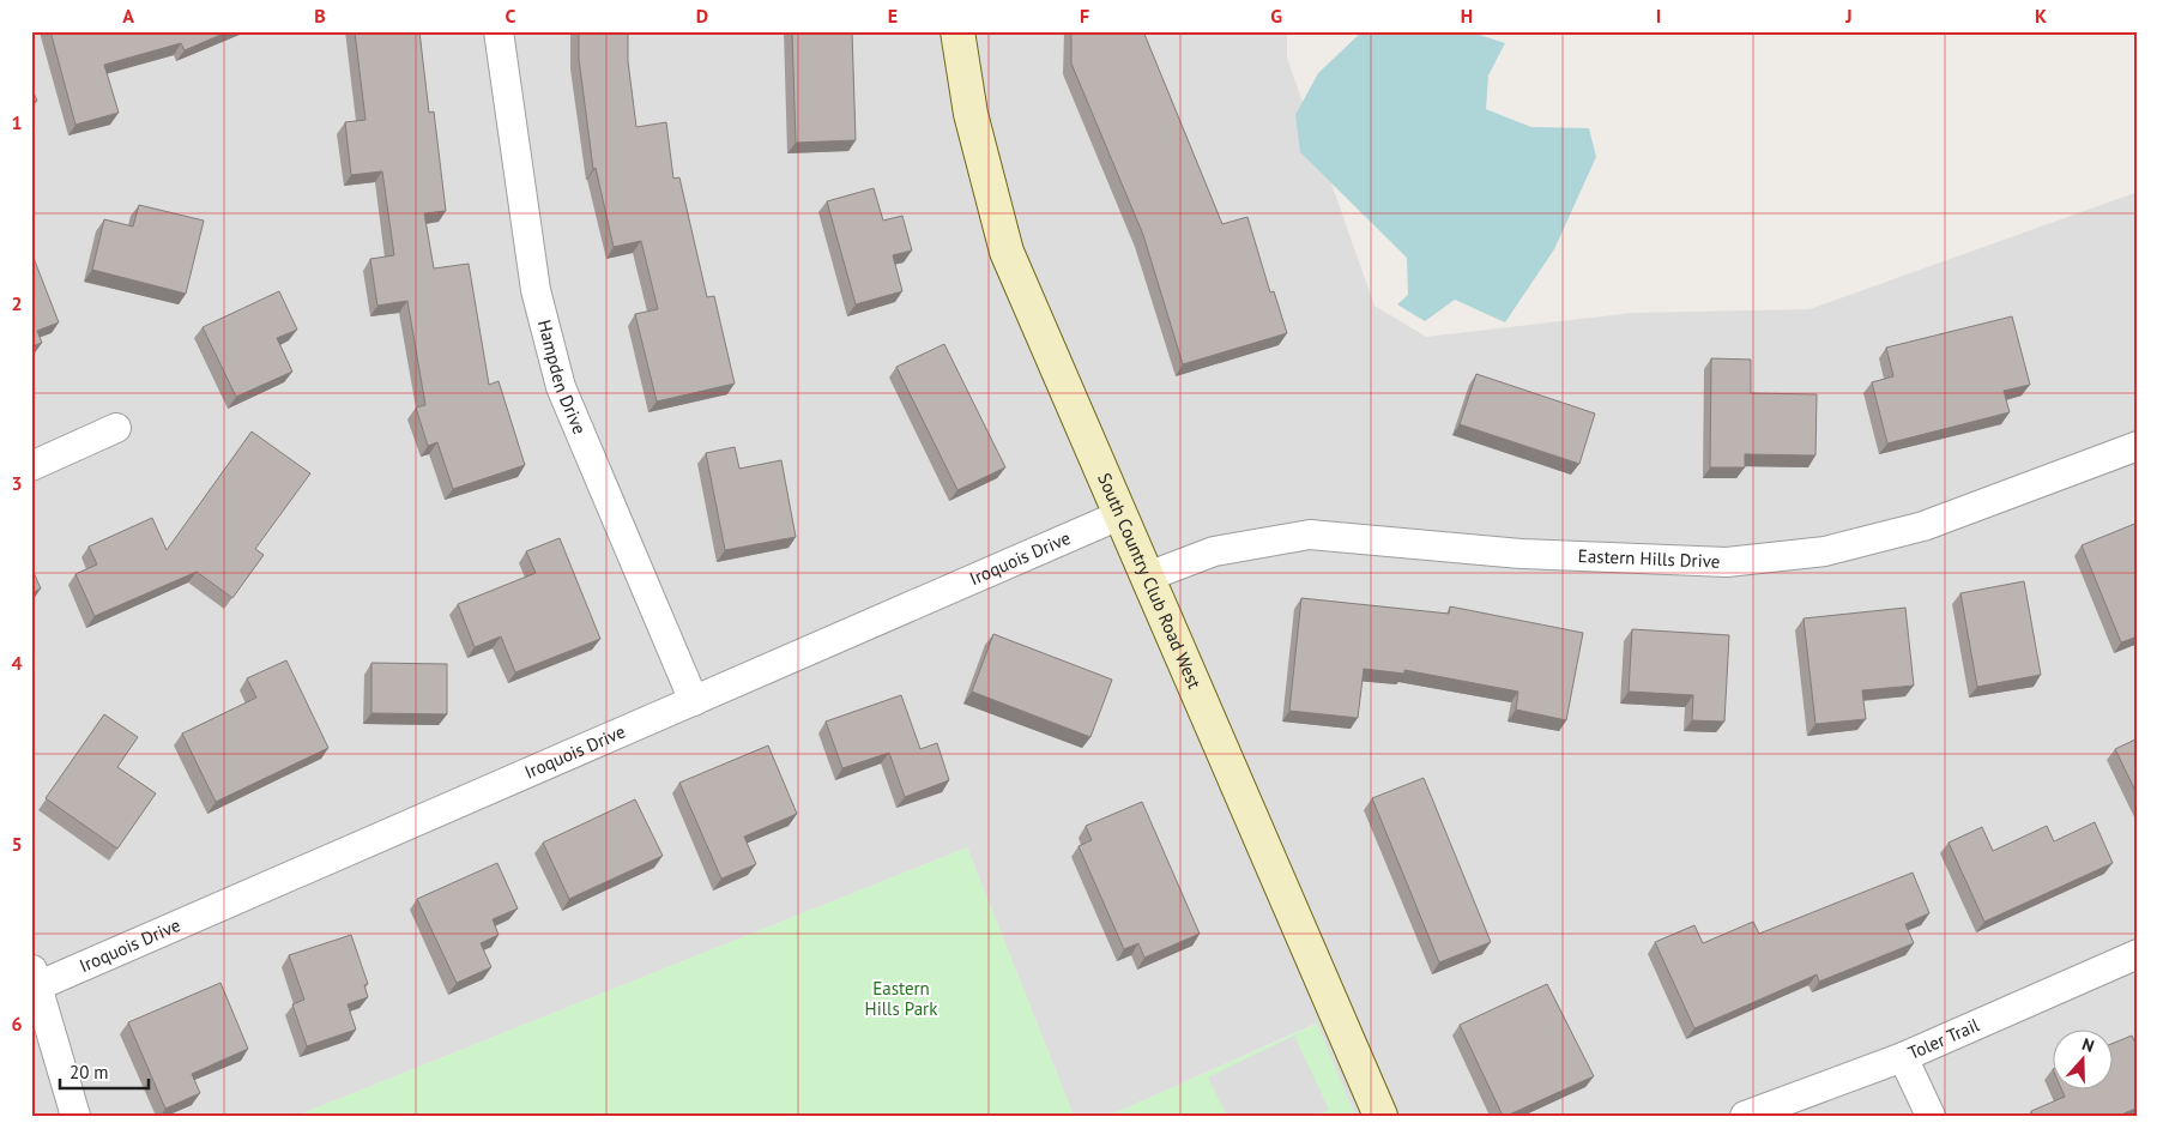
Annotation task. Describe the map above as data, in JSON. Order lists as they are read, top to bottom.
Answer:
{
  "streets": {
    "street": [
      "Hampden Drive",
      "Iroquois Drive",
      "Eastern Hills Drive",
      "South Country Club Road West",
      "Toler Trail"
    ]
  },
  "crossings": [
    ["Hampden Drive", "Iroquois Drive"],
    ["Iroquois Drive", "South Country Club Road West"],
    ["Eastern Hills Drive", "South Country Club Road West"]
  ],
  "parks": ["Eastern Hills Park"],
  "scale_bar": "20 m",
  "north": "top",
  "grid": {
    "columns": [
      "A",
      "B",
      "C",
      "D",
      "E",
      "F",
      "G",
      "H",
      "I",
      "J",
      "K"
    ],
    "rows": [
      "1",
      "2",
      "3",
      "4",
      "5",
      "6"
    ]
  }
}
